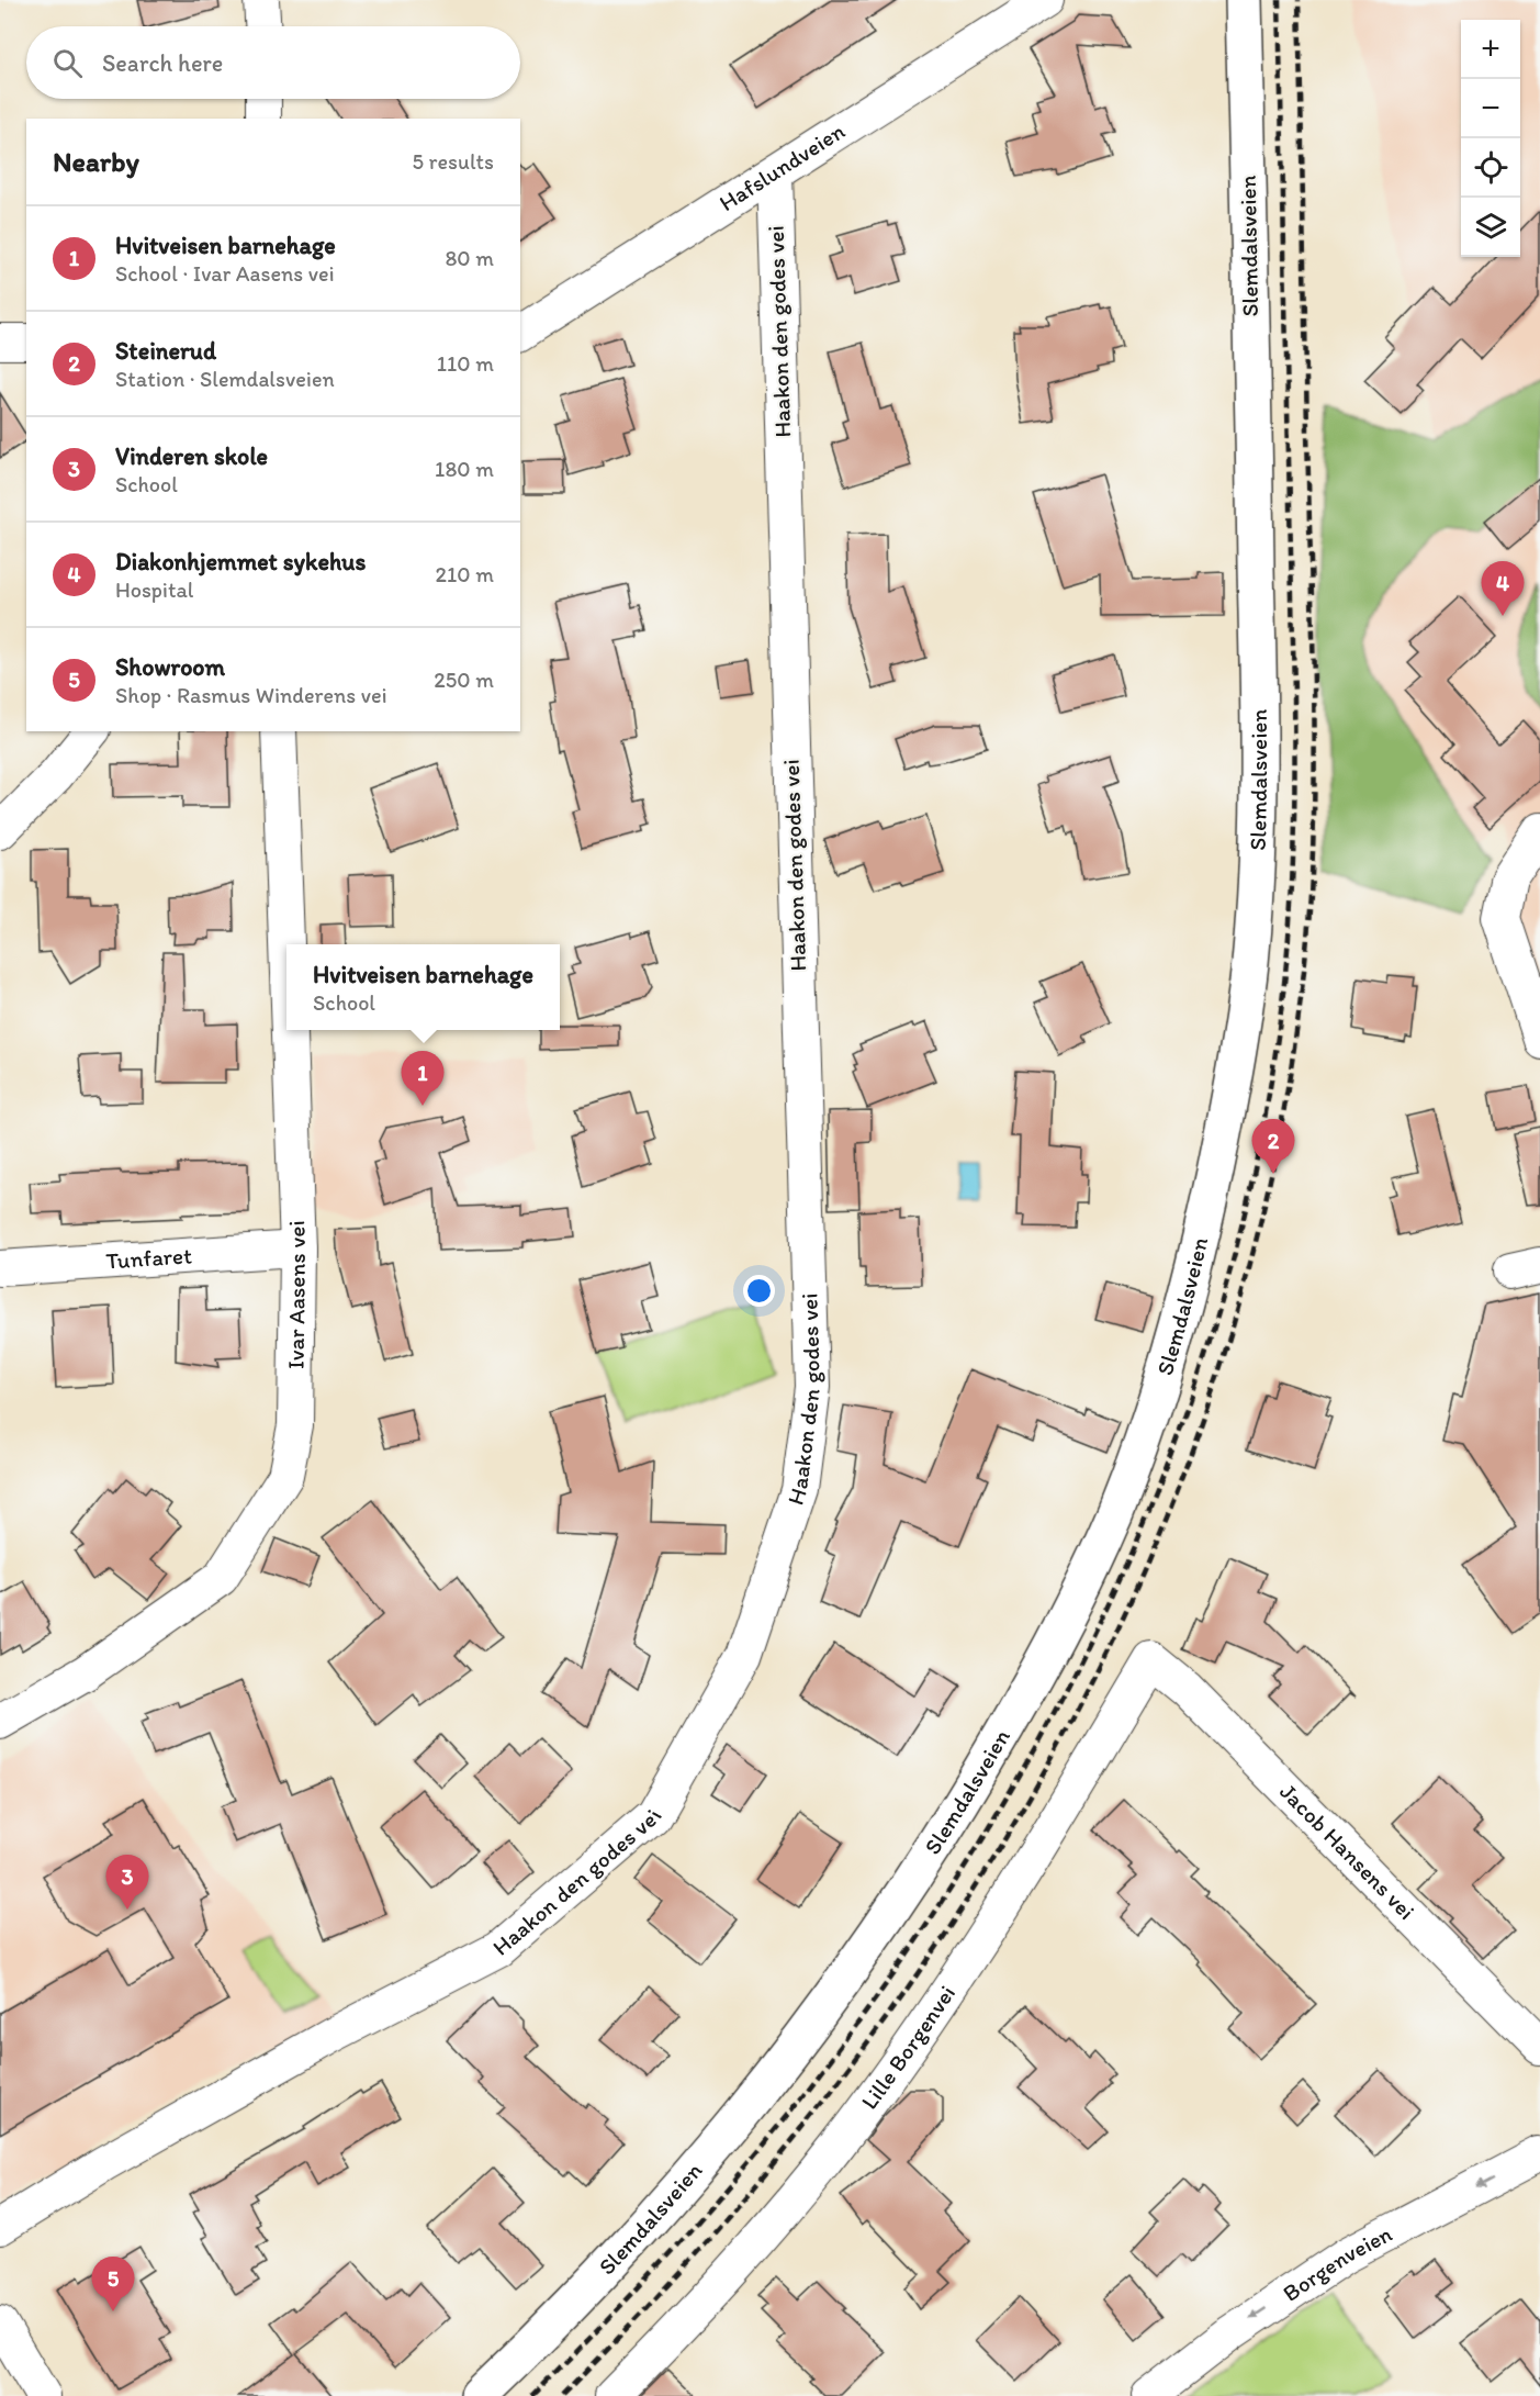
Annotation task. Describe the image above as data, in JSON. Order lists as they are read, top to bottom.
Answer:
{
  "streets": {
    "main road": ["Slemdalsveien"],
    "street": [
      "Hafslundveien",
      "Haakon den godes vei",
      "Tunfaret",
      "Ivar Aasens vei",
      "Jacob Hansens vei",
      "Lille Borgenvei",
      "Borgenveien"
    ]
  },
  "crossings": [
    ["Hafslundveien", "Haakon den godes vei"],
    ["Tunfaret", "Ivar Aasens vei"],
    ["Jacob Hansens vei", "Lille Borgenvei"]
  ],
  "one_way": ["Borgenveien"],
  "page": {
    "map_buttons": ["+", "−"],
    "search": "Search here",
    "heading": ["Nearby", "5 results"],
    "list": [
      {
        "mark": "1",
        "name": "Hvitveisen barnehage",
        "note": "School · Ivar Aasens vei",
        "value": "80 m"
      },
      {
        "mark": "2",
        "name": "Steinerud",
        "note": "Station · Slemdalsveien",
        "value": "110 m"
      },
      {
        "mark": "3",
        "name": "Vinderen skole",
        "note": "School",
        "value": "180 m"
      },
      {
        "mark": "4",
        "name": "Diakonhjemmet sykehus",
        "note": "Hospital",
        "value": "210 m"
      },
      {
        "mark": "5",
        "name": "Showroom",
        "note": "Shop · Rasmus Winderens vei",
        "value": "250 m"
      }
    ],
    "pins": [
      "4",
      "1",
      "2",
      "3",
      "5"
    ],
    "popup": ["Hvitveisen barnehage", "School"]
  }
}
